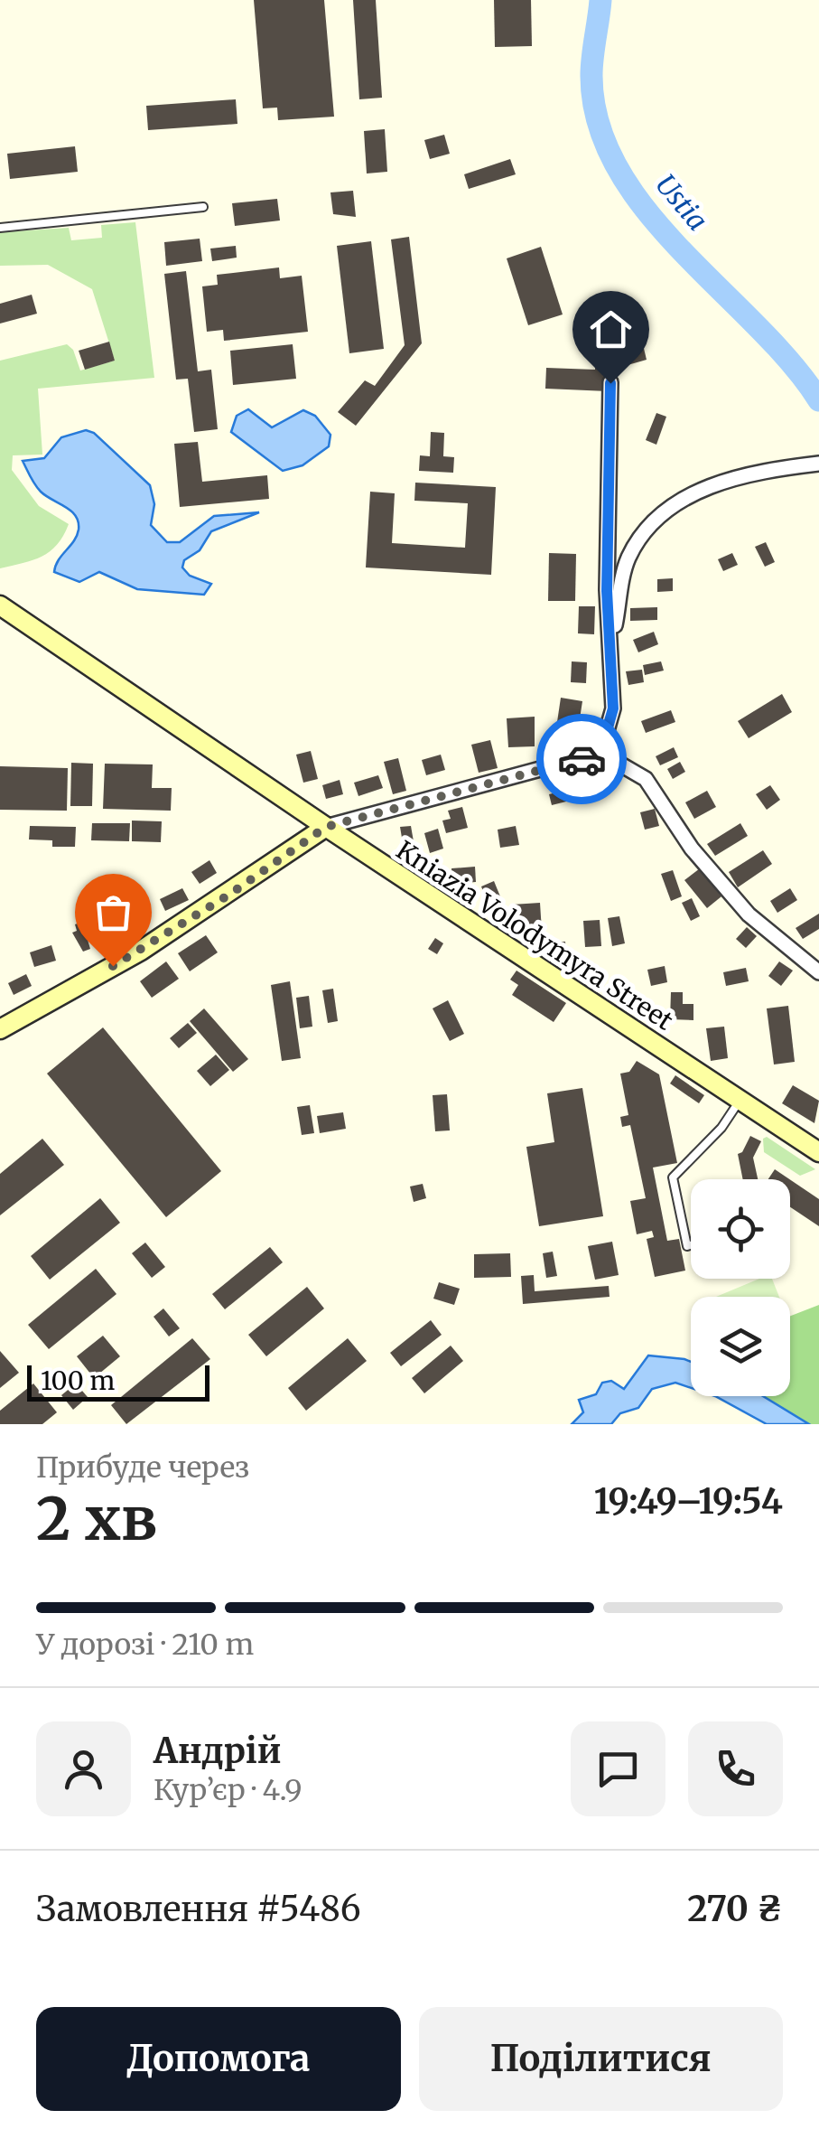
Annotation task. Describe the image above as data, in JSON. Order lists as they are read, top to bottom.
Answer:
{
  "streets": {
    "main road": ["Kniazia Volodymyra Street"]
  },
  "water": ["Ustia"],
  "scale_bar": "100 m",
  "page": {
    "scale": "100 m",
    "heading": ["2 хв", "Прибуде через", "19:49–19:54"],
    "panel": [
      "Андрій",
      "Кур’єр · 4.9",
      "Замовлення #5486",
      "270 ₴"
    ],
    "bar": "У дорозі · 210 m",
    "buttons": ["Допомога", "Поділитися"]
  }
}
